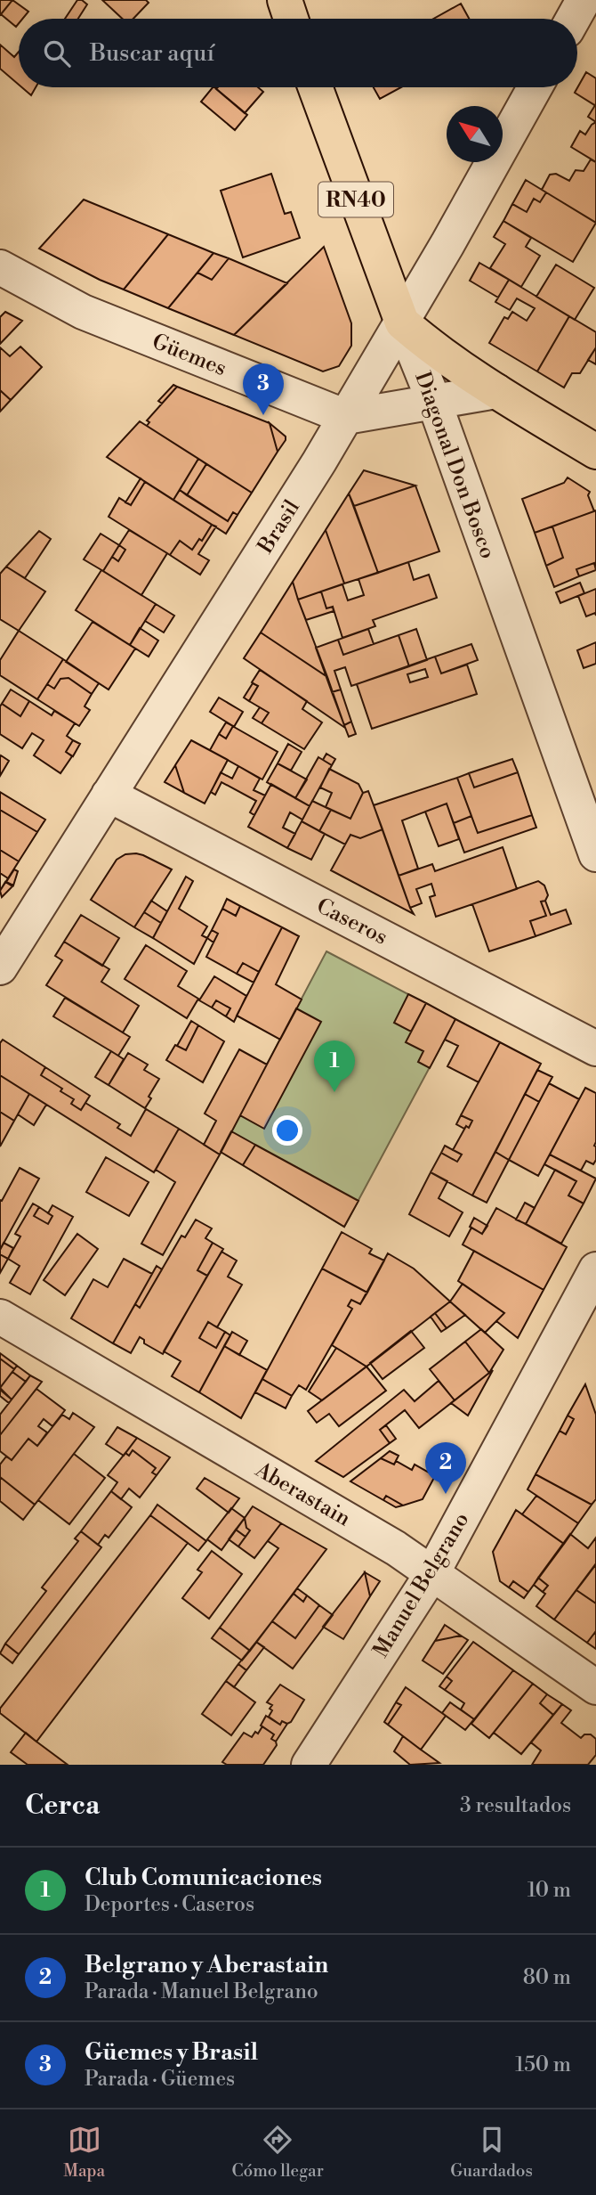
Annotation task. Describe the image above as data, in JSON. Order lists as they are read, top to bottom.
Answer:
{
  "streets": {
    "main road": ["RN40", "Diagonal Don Bosco"],
    "street": [
      "Güemes",
      "Brasil",
      "Caseros",
      "Aberastain",
      "Manuel Belgrano"
    ]
  },
  "crossings": [
    ["RN40", "Diagonal Don Bosco"],
    ["RN40", "Brasil"],
    ["Güemes", "Brasil"],
    ["Diagonal Don Bosco", "Brasil"],
    ["Brasil", "Caseros"],
    ["Aberastain", "Manuel Belgrano"]
  ],
  "north": "top left",
  "page": {
    "search": "Buscar aquí",
    "pins": ["3", "1", "2"],
    "heading": ["Cerca", "3 resultados"],
    "list": [
      {
        "mark": "1",
        "name": "Club Comunicaciones",
        "note": "Deportes · Caseros",
        "value": "10 m"
      },
      {
        "mark": "2",
        "name": "Belgrano y Aberastain",
        "note": "Parada · Manuel Belgrano",
        "value": "80 m"
      },
      {
        "mark": "3",
        "name": "Güemes y Brasil",
        "note": "Parada · Güemes",
        "value": "150 m"
      }
    ],
    "nav": ["Mapa", "Cómo llegar", "Guardados"]
  }
}
